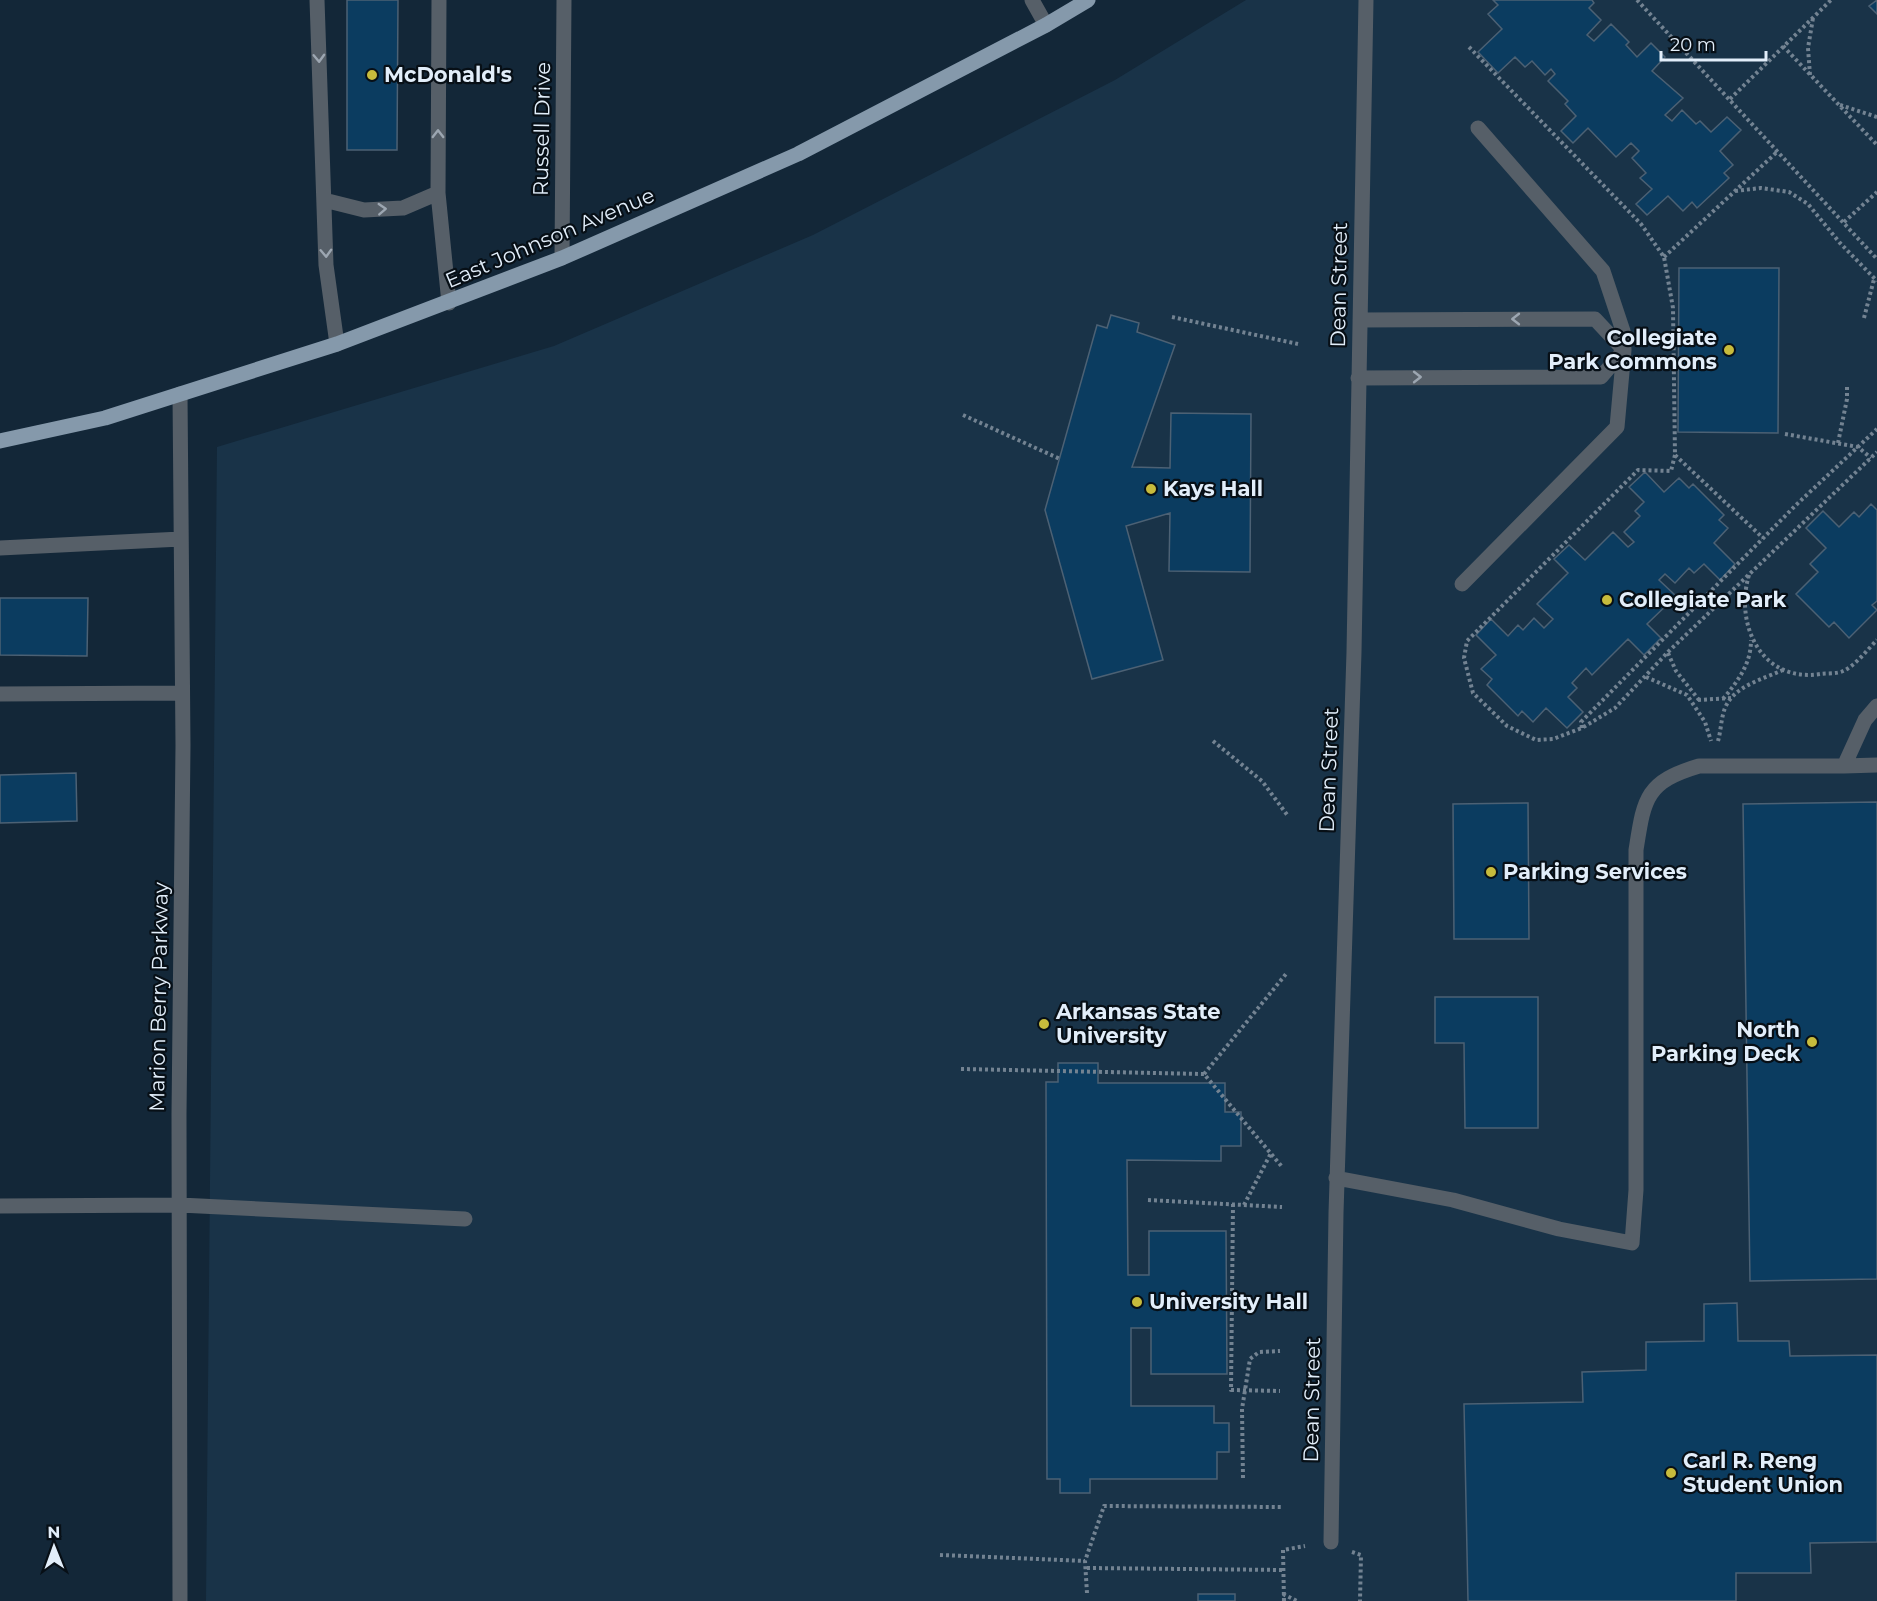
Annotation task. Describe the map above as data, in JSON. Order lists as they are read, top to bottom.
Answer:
{
  "streets": {
    "main road": ["East Johnson Avenue"],
    "street": ["Russell Drive", "Dean Street", "Marion Berry Parkway"]
  },
  "crossings": [
    ["Russell Drive", "East Johnson Avenue"],
    ["East Johnson Avenue", "Marion Berry Parkway"]
  ],
  "places": [
    "McDonald's",
    "Collegiate Park Commons",
    "Kays Hall",
    "Collegiate Park",
    "Parking Services",
    "Arkansas State University",
    "North Parking Deck",
    "University Hall",
    "Carl R. Reng Student Union"
  ],
  "scale_bar": "20 m",
  "north": "top"
}
